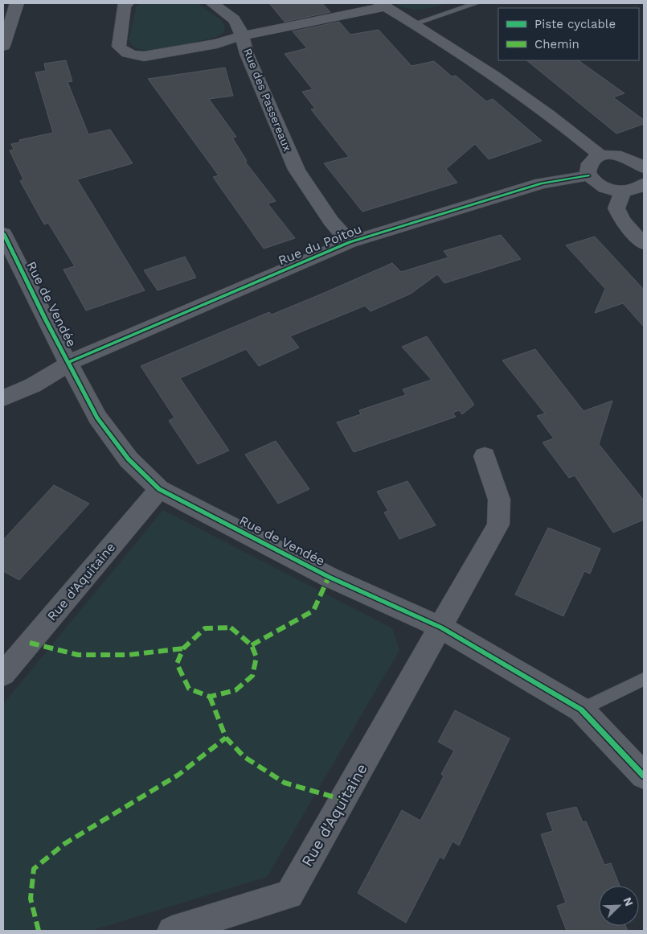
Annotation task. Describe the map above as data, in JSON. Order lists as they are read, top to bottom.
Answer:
{
  "streets": {
    "street": [
      "Rue des Passereaux",
      "Rue du Poitou",
      "Rue de Vendée",
      "Rue d'Aquitaine"
    ]
  },
  "crossings": [
    ["Rue des Passereaux", "Rue du Poitou"],
    ["Rue du Poitou", "Rue de Vendée"],
    ["Rue de Vendée", "Rue d'Aquitaine"]
  ],
  "legend": ["Piste cyclable", "Chemin"],
  "north": "top right"
}
